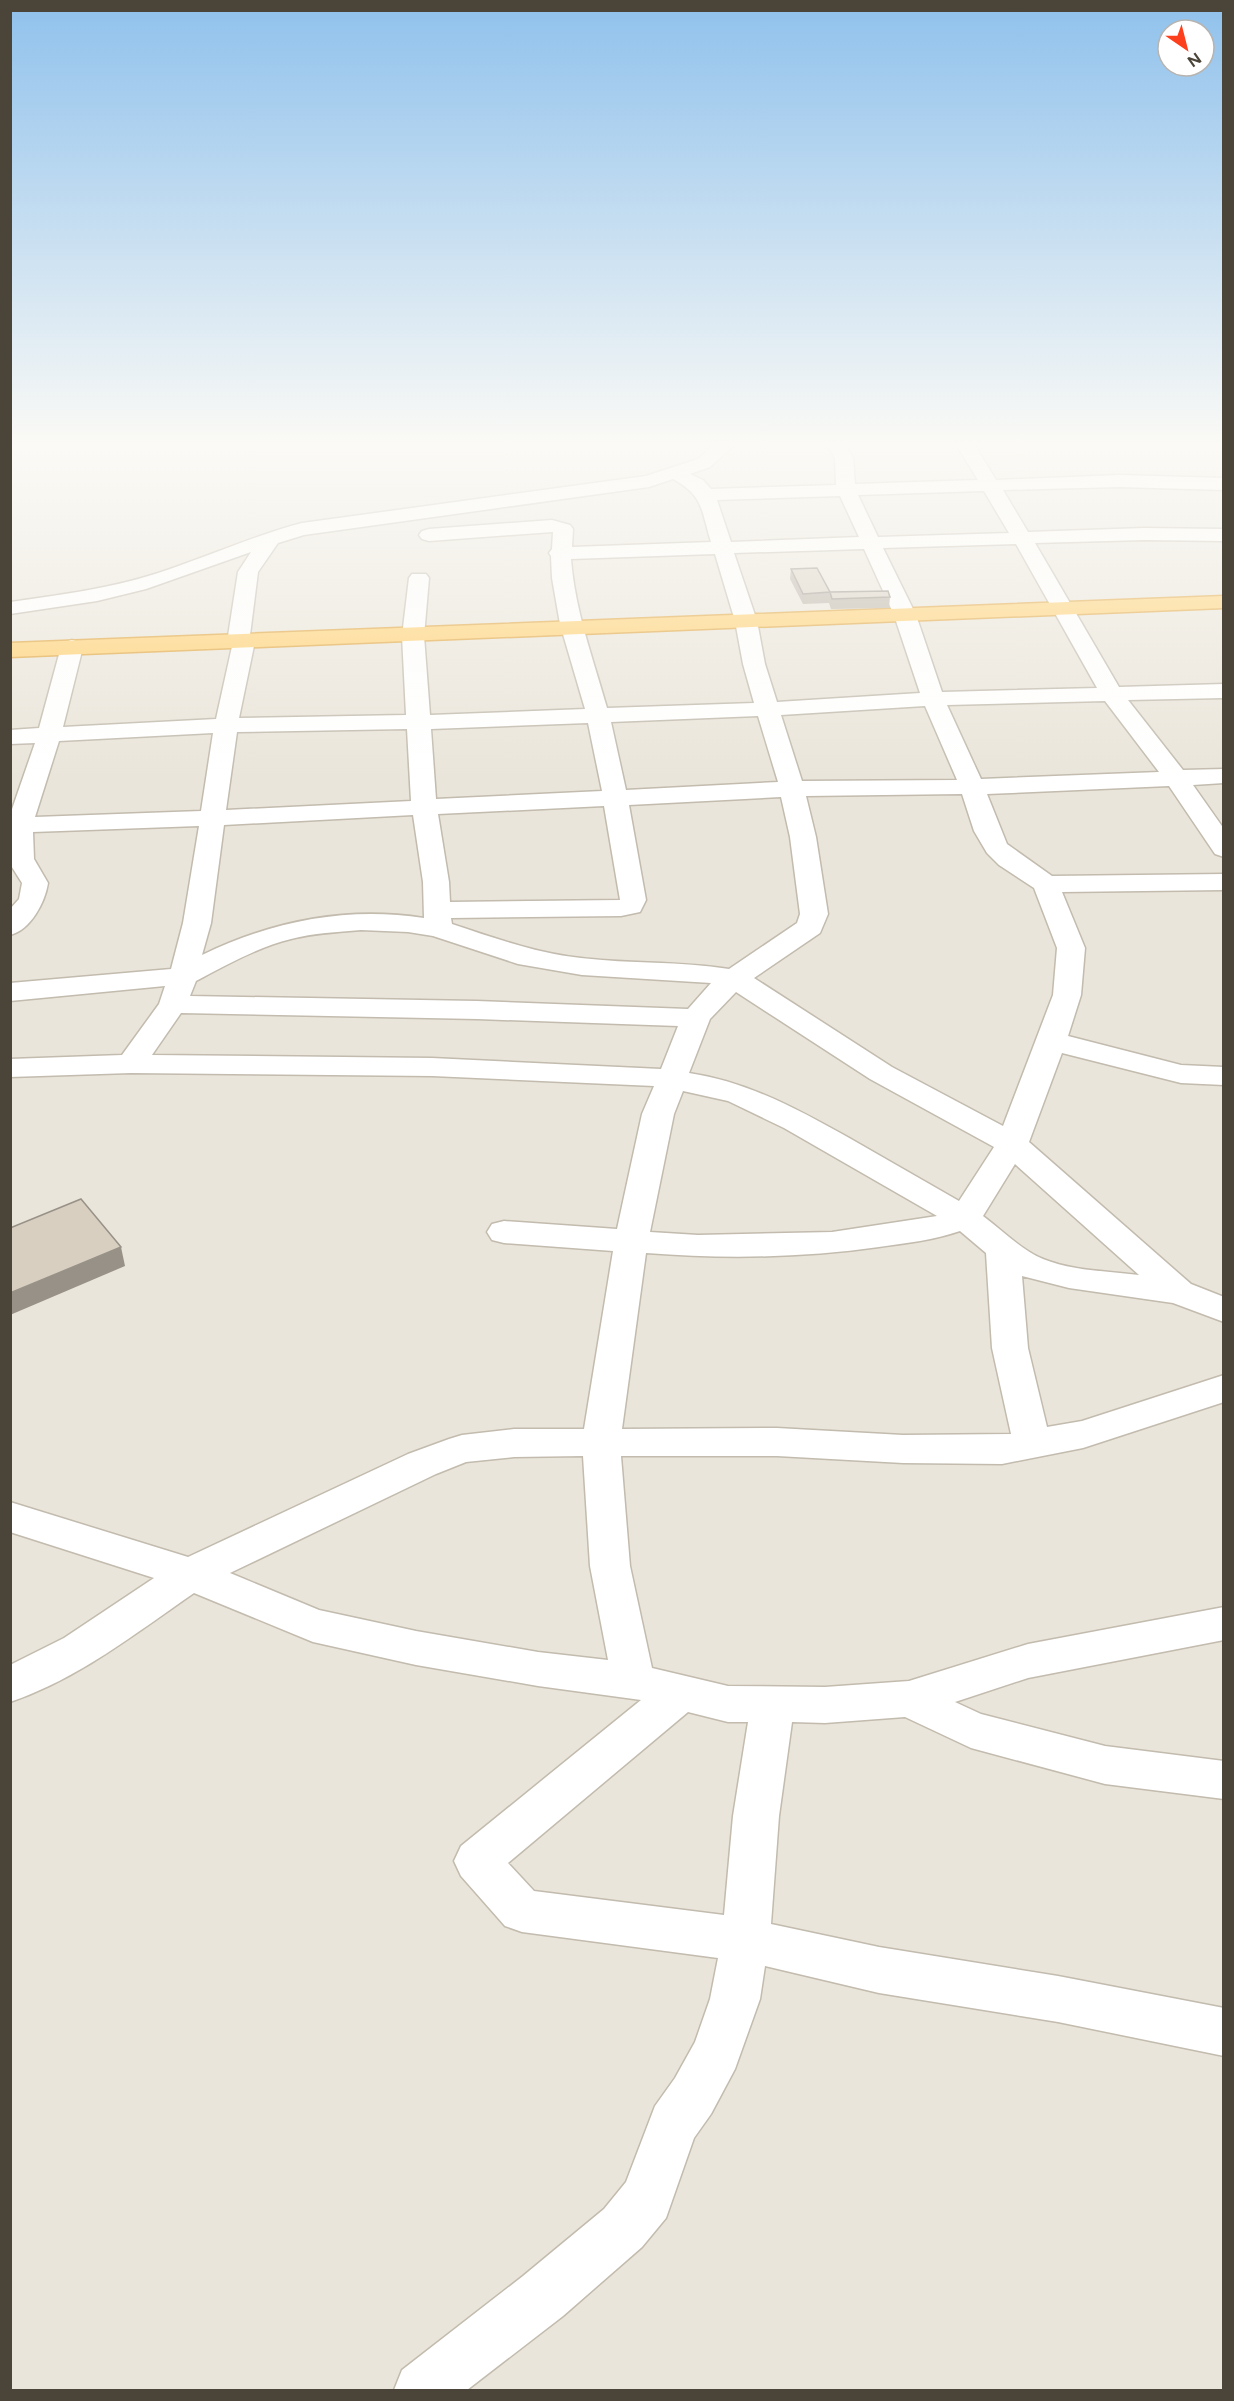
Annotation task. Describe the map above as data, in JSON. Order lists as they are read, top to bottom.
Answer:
{
  "north": "bottom right"
}
